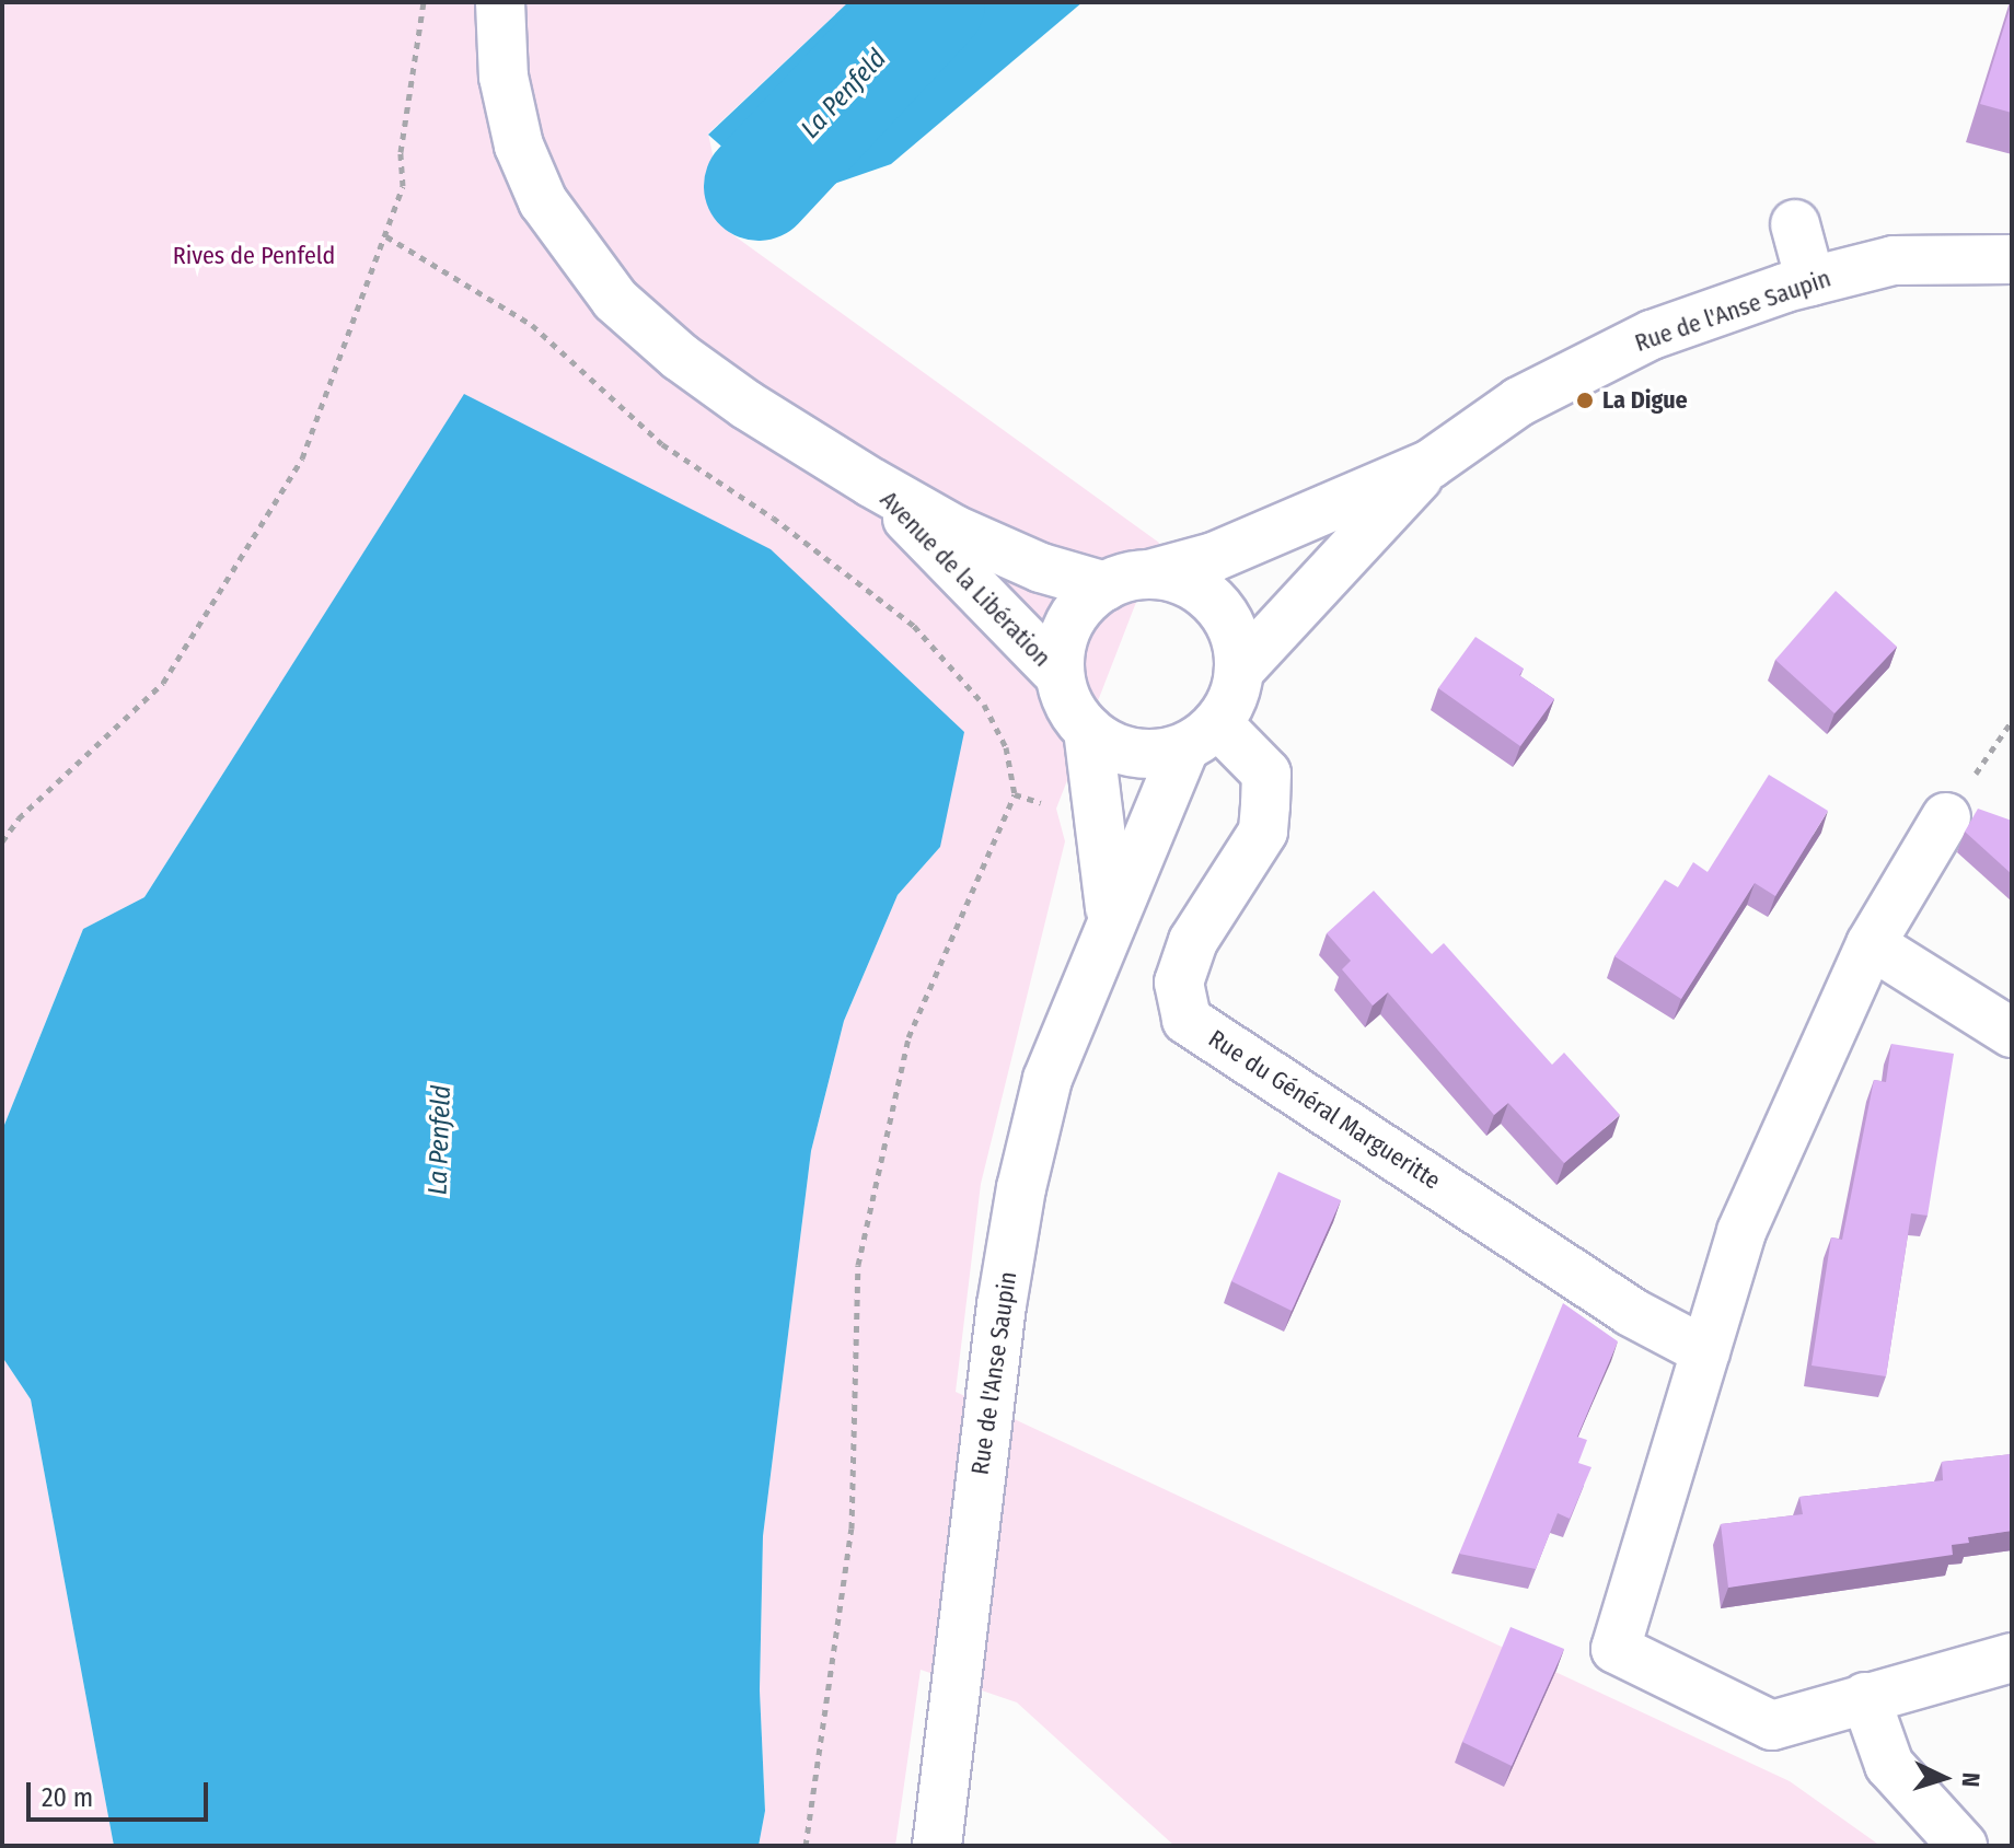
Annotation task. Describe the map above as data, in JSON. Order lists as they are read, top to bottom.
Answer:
{
  "streets": {
    "street": ["Rue de l'Anse Saupin", "Avenue de la Libération", "Rue du Général Margueritte"]
  },
  "crossings": [
    ["Rue de l'Anse Saupin", "Avenue de la Libération"],
    ["Rue de l'Anse Saupin", "Rue du Général Margueritte"],
    ["Avenue de la Libération", "Rue du Général Margueritte"]
  ],
  "water": ["La Penfeld"],
  "parks": ["Rives de Penfeld"],
  "places": ["La Digue"],
  "scale_bar": "20 m",
  "north": "right"
}
